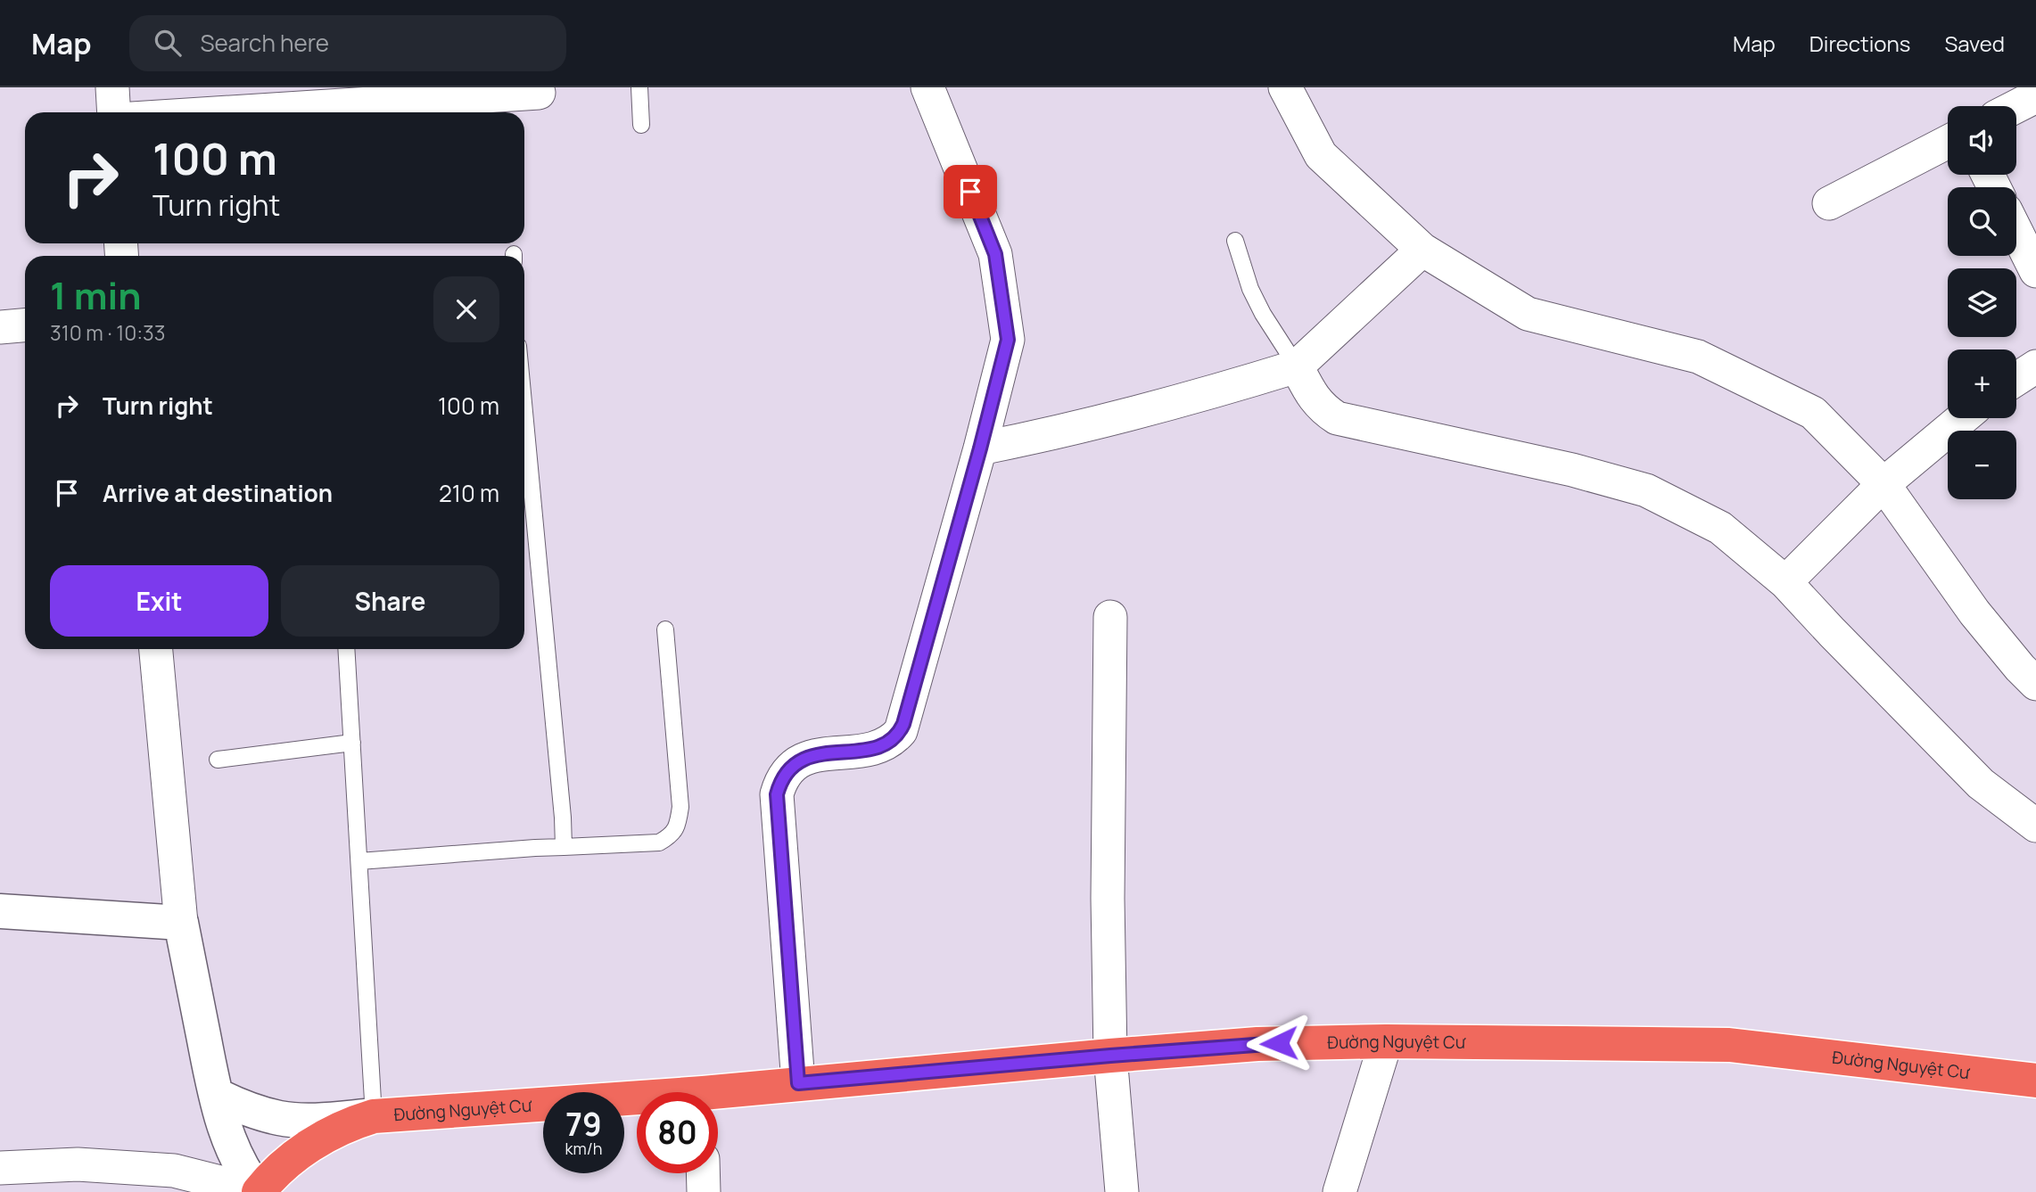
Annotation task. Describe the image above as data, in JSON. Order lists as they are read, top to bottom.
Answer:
{
  "streets": {
    "highway": ["Đường Nguyệt Cư"]
  },
  "page": {
    "header": "Map",
    "search": "Search here",
    "nav": ["Map", "Directions", "Saved"],
    "map_buttons": ["+", "−"],
    "turn": ["100 m", "Turn right"],
    "heading": ["1 min", "310 m · 10:33"],
    "list": [
      {
        "name": "Turn right",
        "value": "100 m"
      },
      {
        "name": "Arrive at destination",
        "value": "210 m"
      }
    ],
    "buttons": ["Exit", "Share"],
    "speed": "79 km/h",
    "limit": "80"
  }
}
